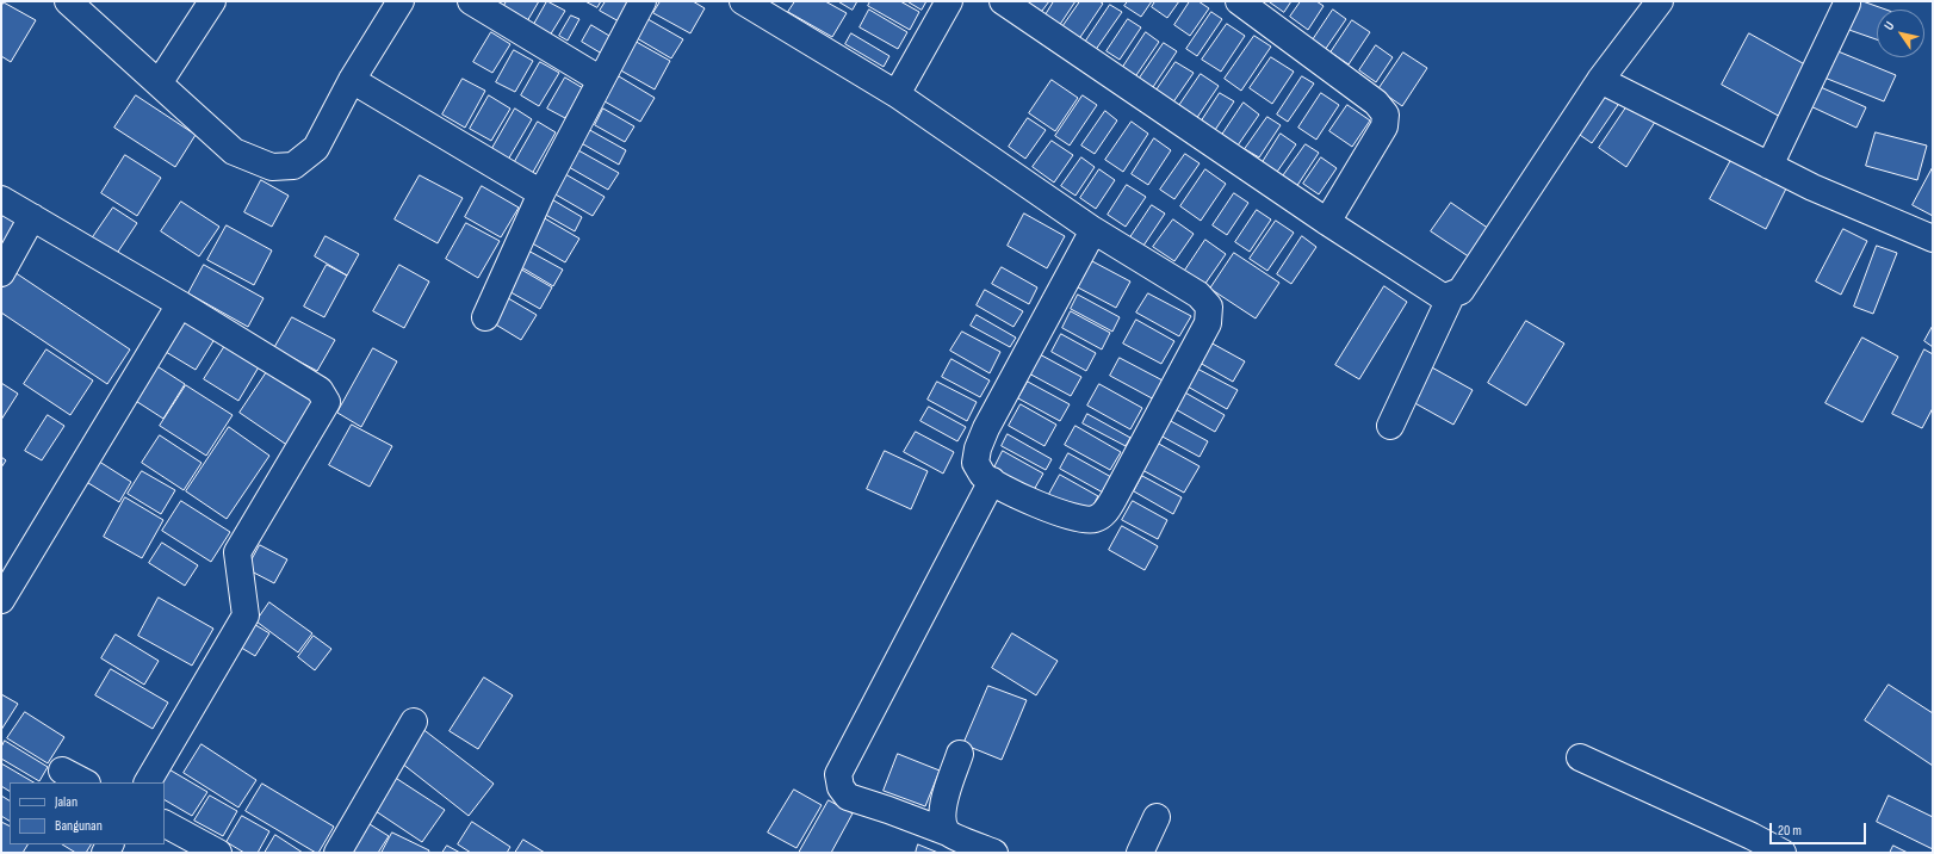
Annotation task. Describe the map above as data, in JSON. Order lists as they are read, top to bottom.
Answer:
{
  "legend": ["Jalan", "Bangunan"],
  "scale_bar": "20 m",
  "north": "top left"
}
